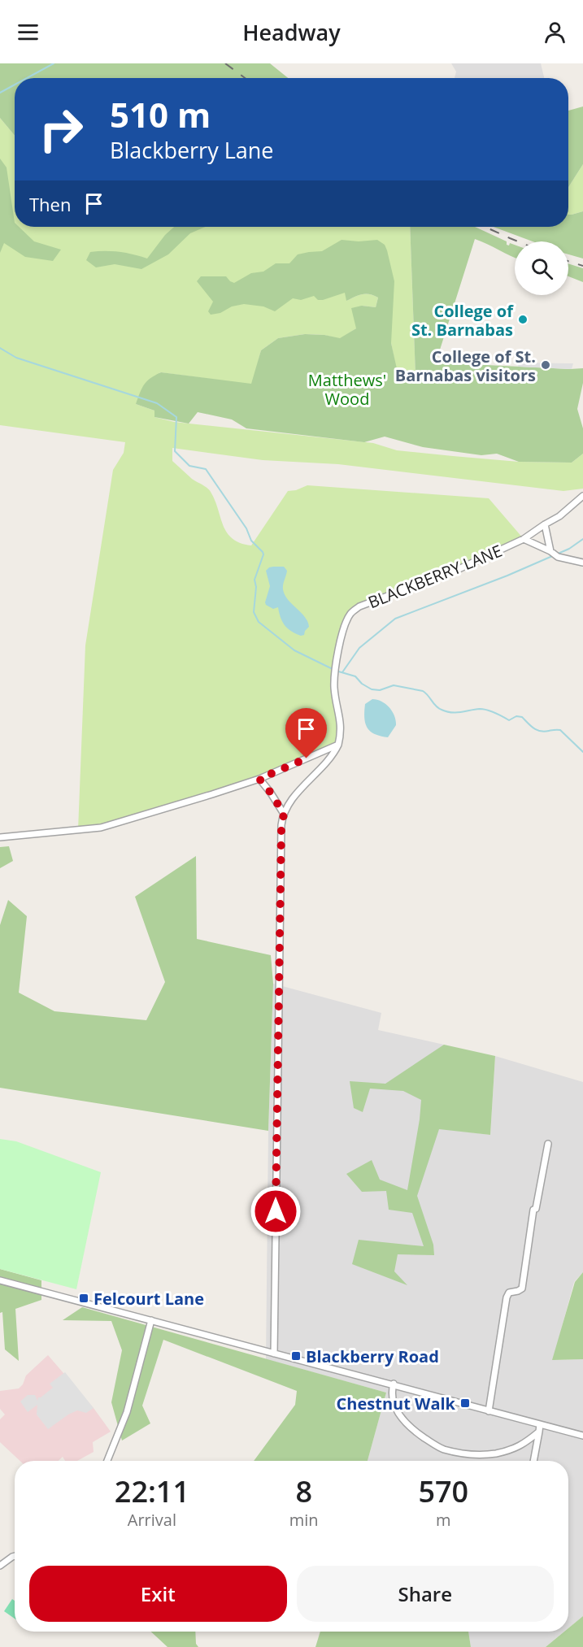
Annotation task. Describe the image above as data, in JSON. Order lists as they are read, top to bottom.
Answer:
{
  "streets": {
    "street": ["BLACKBERRY LANE"]
  },
  "parks": ["Matthews' Wood"],
  "places": {
    "other": ["College of St. Barnabas", "College of St. Barnabas visitors"],
    "transit": ["Felcourt Lane", "Blackberry Road", "Chestnut Walk"]
  },
  "page": {
    "header": "Headway",
    "turn": ["510 m", "Blackberry Lane"],
    "then": "Then",
    "eta": [
      "22:11",
      "Arrival",
      "8",
      "min",
      "570",
      "m"
    ],
    "buttons": ["Exit", "Share"]
  }
}
